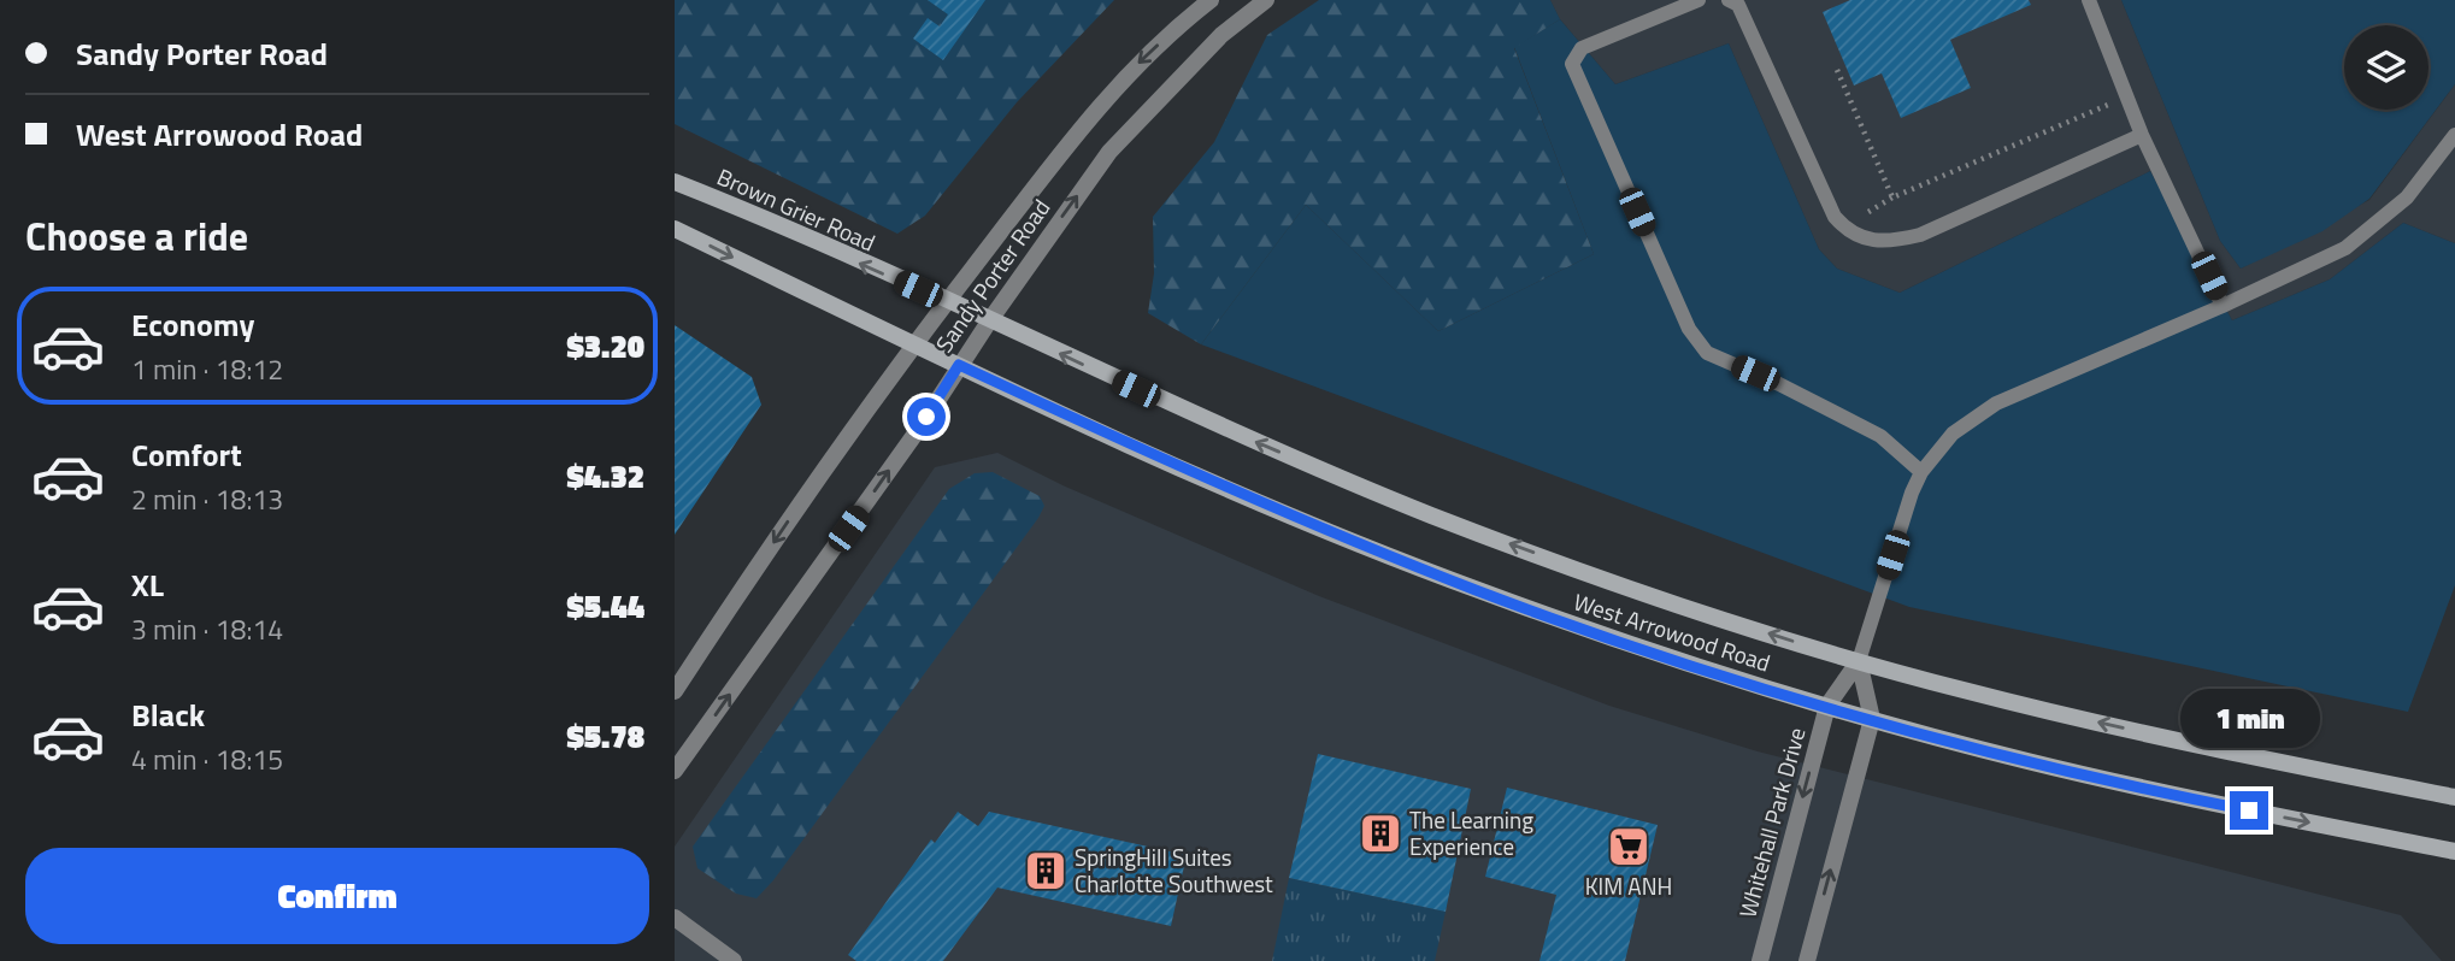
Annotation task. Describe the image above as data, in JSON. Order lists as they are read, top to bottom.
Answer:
{
  "streets": {
    "main road": ["Brown Grier Road", "West Arrowood Road"],
    "street": ["Sandy Porter Road", "Whitehall Park Drive"]
  },
  "crossings": [
    ["Brown Grier Road", "Sandy Porter Road"],
    ["Brown Grier Road", "West Arrowood Road"],
    ["Sandy Porter Road", "West Arrowood Road"],
    ["West Arrowood Road", "Whitehall Park Drive"]
  ],
  "places": {
    "building": ["The Learning Experience", "SpringHill Suites Charlotte Southwest"],
    "supermarket": ["KIM ANH"]
  },
  "page": {
    "banner": ["Sandy Porter Road", "West Arrowood Road"],
    "heading": "Choose a ride",
    "list": [
      {
        "name": "Economy",
        "note": "1 min · 18:12",
        "value": "$3.20"
      },
      {
        "name": "Comfort",
        "note": "2 min · 18:13",
        "value": "$4.32"
      },
      {
        "name": "XL",
        "note": "3 min · 18:14",
        "value": "$5.44"
      },
      {
        "name": "Black",
        "note": "4 min · 18:15",
        "value": "$5.78"
      }
    ],
    "bubble": "1 min",
    "buttons": "Confirm"
  }
}
